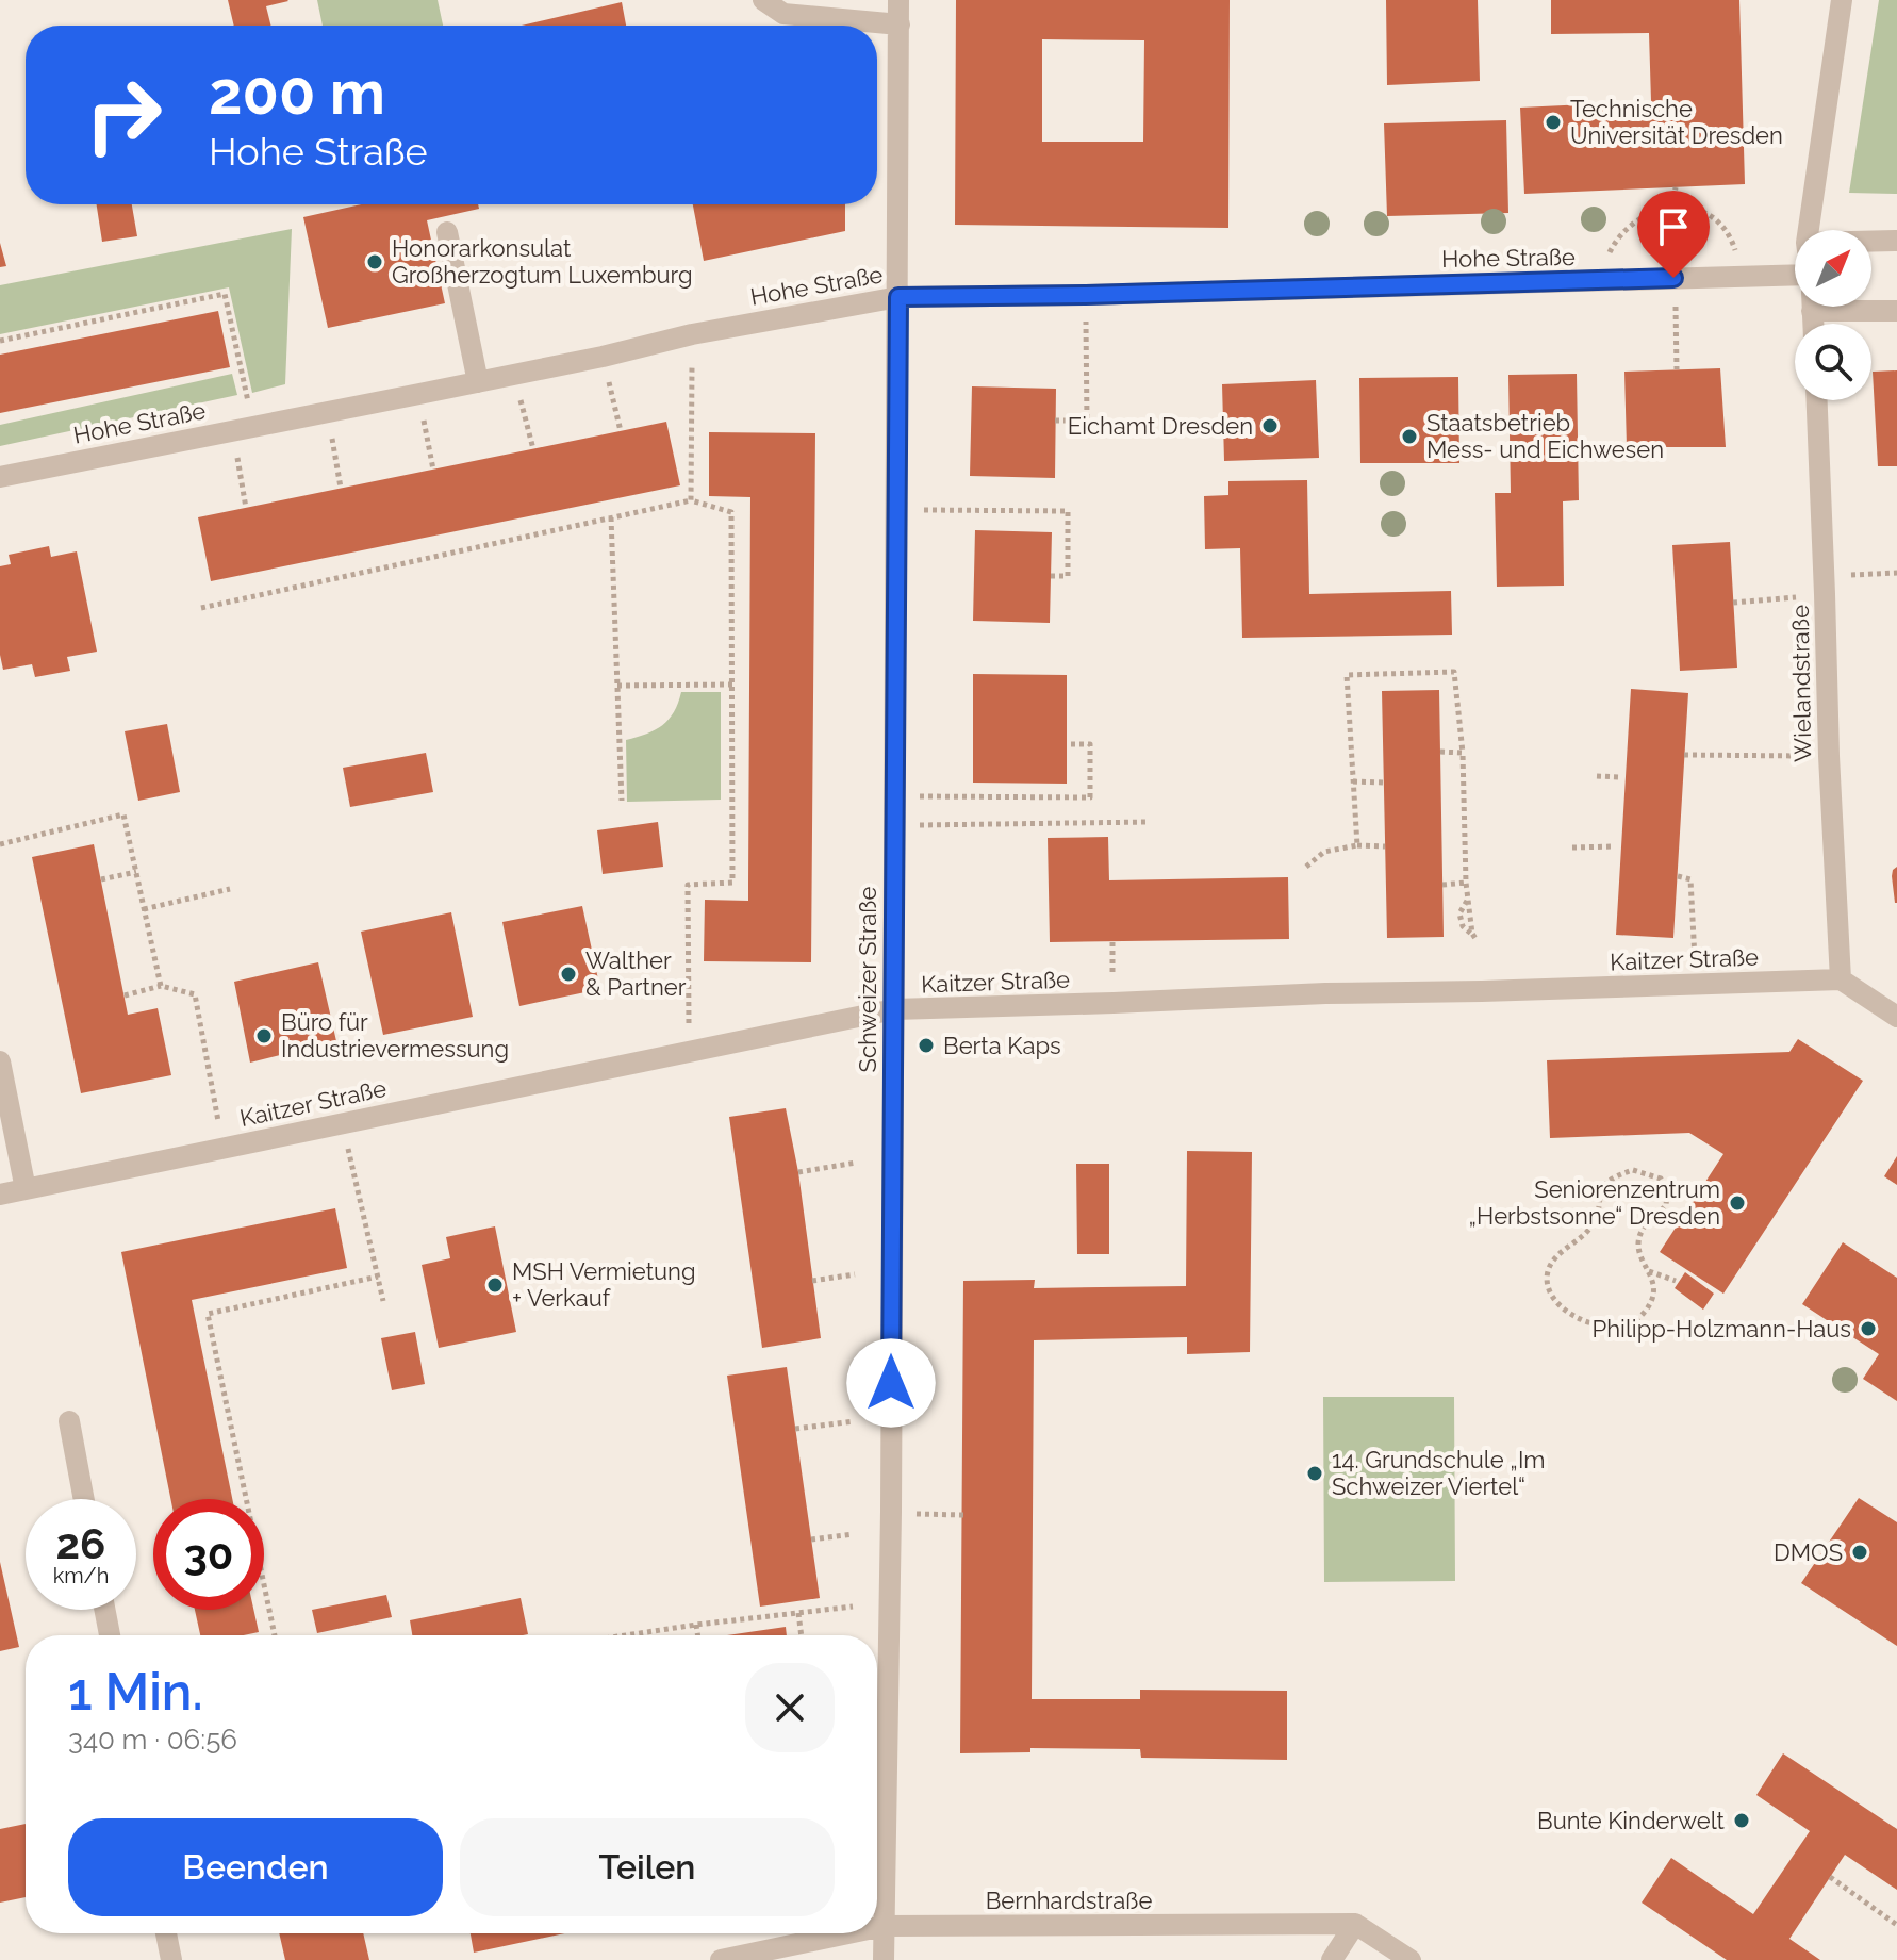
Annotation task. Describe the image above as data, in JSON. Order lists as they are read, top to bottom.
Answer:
{
  "streets": {
    "street": [
      "Hohe Straße",
      "Wielandstraße",
      "Kaitzer Straße",
      "Schweizer Straße",
      "Bernhardstraße"
    ]
  },
  "crossings": [
    ["Hohe Straße", "Schweizer Straße"],
    ["Wielandstraße", "Kaitzer Straße"],
    ["Kaitzer Straße", "Schweizer Straße"],
    ["Schweizer Straße", "Bernhardstraße"]
  ],
  "places": [
    "Technische Universität Dresden",
    "Honorarkonsulat Großherzogtum Luxemburg",
    "Eichamt Dresden",
    "Staatsbetrieb Mess- und Eichwesen",
    "Walther & Partner",
    "Büro für Industrievermessung",
    "Berta Kaps",
    "Seniorenzentrum „Herbstsonne“ Dresden",
    "MSH Vermietung + Verkauf",
    "Philipp-Holzmann-Haus",
    "14. Grundschule „Im Schweizer Viertel“",
    "DMOS",
    "Bunte Kinderwelt"
  ],
  "north": "top right",
  "page": {
    "turn": ["200 m", "Hohe Straße"],
    "speed": "26 km/h",
    "limit": "30",
    "heading": ["1 Min.", "340 m · 06:56"],
    "buttons": ["Beenden", "Teilen"]
  }
}
